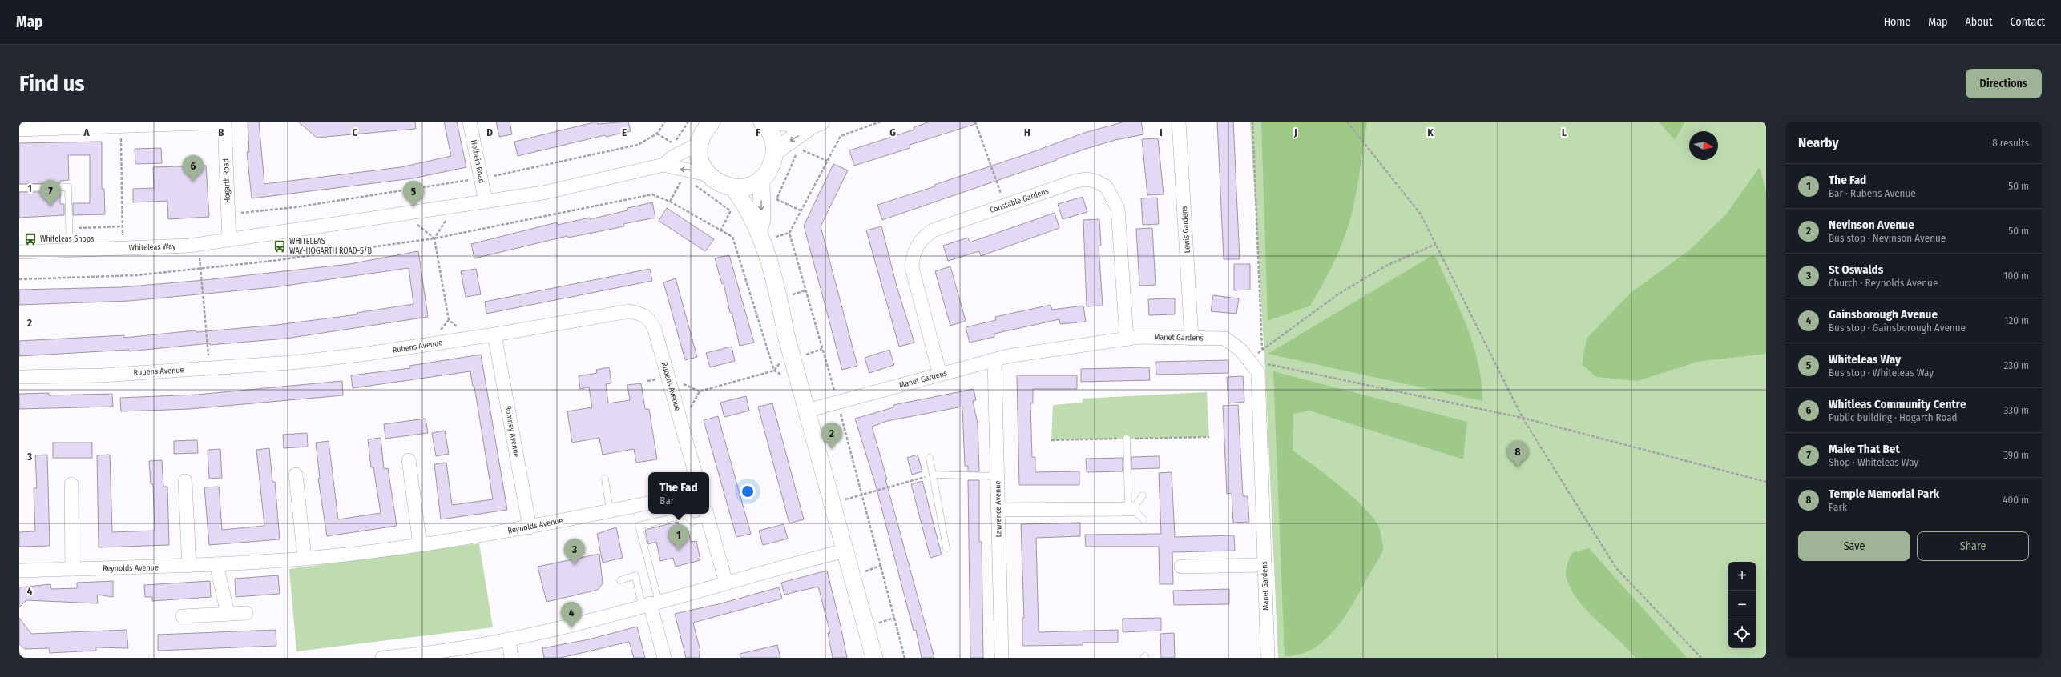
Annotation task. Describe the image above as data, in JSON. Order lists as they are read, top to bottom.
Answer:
{
  "streets": {
    "street": [
      "Holbein Road",
      "Hogarth Road",
      "Constable Gardens",
      "Lewis Gardens",
      "Whiteleas Way",
      "Manet Gardens",
      "Rubens Avenue",
      "Romney Avenue",
      "Lawrence Avenue",
      "Reynolds Avenue"
    ]
  },
  "crossings": [
    ["Holbein Road", "Whiteleas Way"],
    ["Hogarth Road", "Whiteleas Way"],
    ["Constable Gardens", "Manet Gardens"],
    ["Lewis Gardens", "Manet Gardens"],
    ["Manet Gardens", "Lawrence Avenue"],
    ["Rubens Avenue", "Romney Avenue"],
    ["Romney Avenue", "Reynolds Avenue"]
  ],
  "places": {
    "bus stop": ["Whiteleas Shops", "WHITELEAS WAY-HOGARTH ROAD-S/B"]
  },
  "north": "right",
  "page": {
    "header": "Map",
    "nav": [
      "Home",
      "Map",
      "About",
      "Contact"
    ],
    "buttons": [
      "Directions",
      ["Save", "Share"]
    ],
    "title": "Find us",
    "heading": ["Nearby", "8 results"],
    "pins": [
      "6",
      "7",
      "5",
      "2",
      "8",
      "1",
      "3",
      "4"
    ],
    "list": [
      {
        "mark": "1",
        "name": "The Fad",
        "note": "Bar · Rubens Avenue",
        "value": "50 m"
      },
      {
        "mark": "2",
        "name": "Nevinson Avenue",
        "note": "Bus stop · Nevinson Avenue",
        "value": "50 m"
      },
      {
        "mark": "3",
        "name": "St Oswalds",
        "note": "Church · Reynolds Avenue",
        "value": "100 m"
      },
      {
        "mark": "4",
        "name": "Gainsborough Avenue",
        "note": "Bus stop · Gainsborough Avenue",
        "value": "120 m"
      },
      {
        "mark": "5",
        "name": "Whiteleas Way",
        "note": "Bus stop · Whiteleas Way",
        "value": "230 m"
      },
      {
        "mark": "6",
        "name": "Whitleas Community Centre",
        "note": "Public building · Hogarth Road",
        "value": "330 m"
      },
      {
        "mark": "7",
        "name": "Make That Bet",
        "note": "Shop · Whiteleas Way",
        "value": "390 m"
      },
      {
        "mark": "8",
        "name": "Temple Memorial Park",
        "note": "Park",
        "value": "400 m"
      }
    ],
    "popup": ["The Fad", "Bar"],
    "map_buttons": ["+", "−"]
  },
  "grid": {
    "columns": [
      "A",
      "B",
      "C",
      "D",
      "E",
      "F",
      "G",
      "H",
      "I",
      "J",
      "K",
      "L"
    ],
    "rows": [
      "1",
      "2",
      "3",
      "4"
    ]
  }
}
